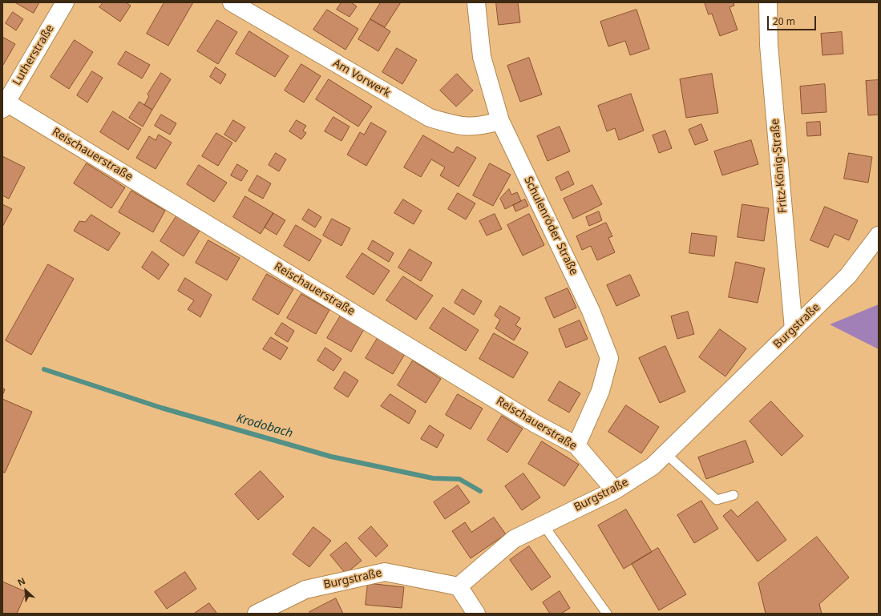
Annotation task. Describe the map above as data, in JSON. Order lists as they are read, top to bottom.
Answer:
{
  "streets": {
    "street": [
      "Lutherstraße",
      "Am Vorwerk",
      "Reischauerstraße",
      "Fritz-König-Straße",
      "Schulenröder Straße",
      "Burgstraße"
    ]
  },
  "crossings": [
    ["Lutherstraße", "Reischauerstraße"],
    ["Am Vorwerk", "Schulenröder Straße"],
    ["Reischauerstraße", "Schulenröder Straße"],
    ["Reischauerstraße", "Burgstraße"],
    ["Fritz-König-Straße", "Burgstraße"]
  ],
  "water": ["Krodobach"],
  "scale_bar": "20 m",
  "north": "top left"
}
